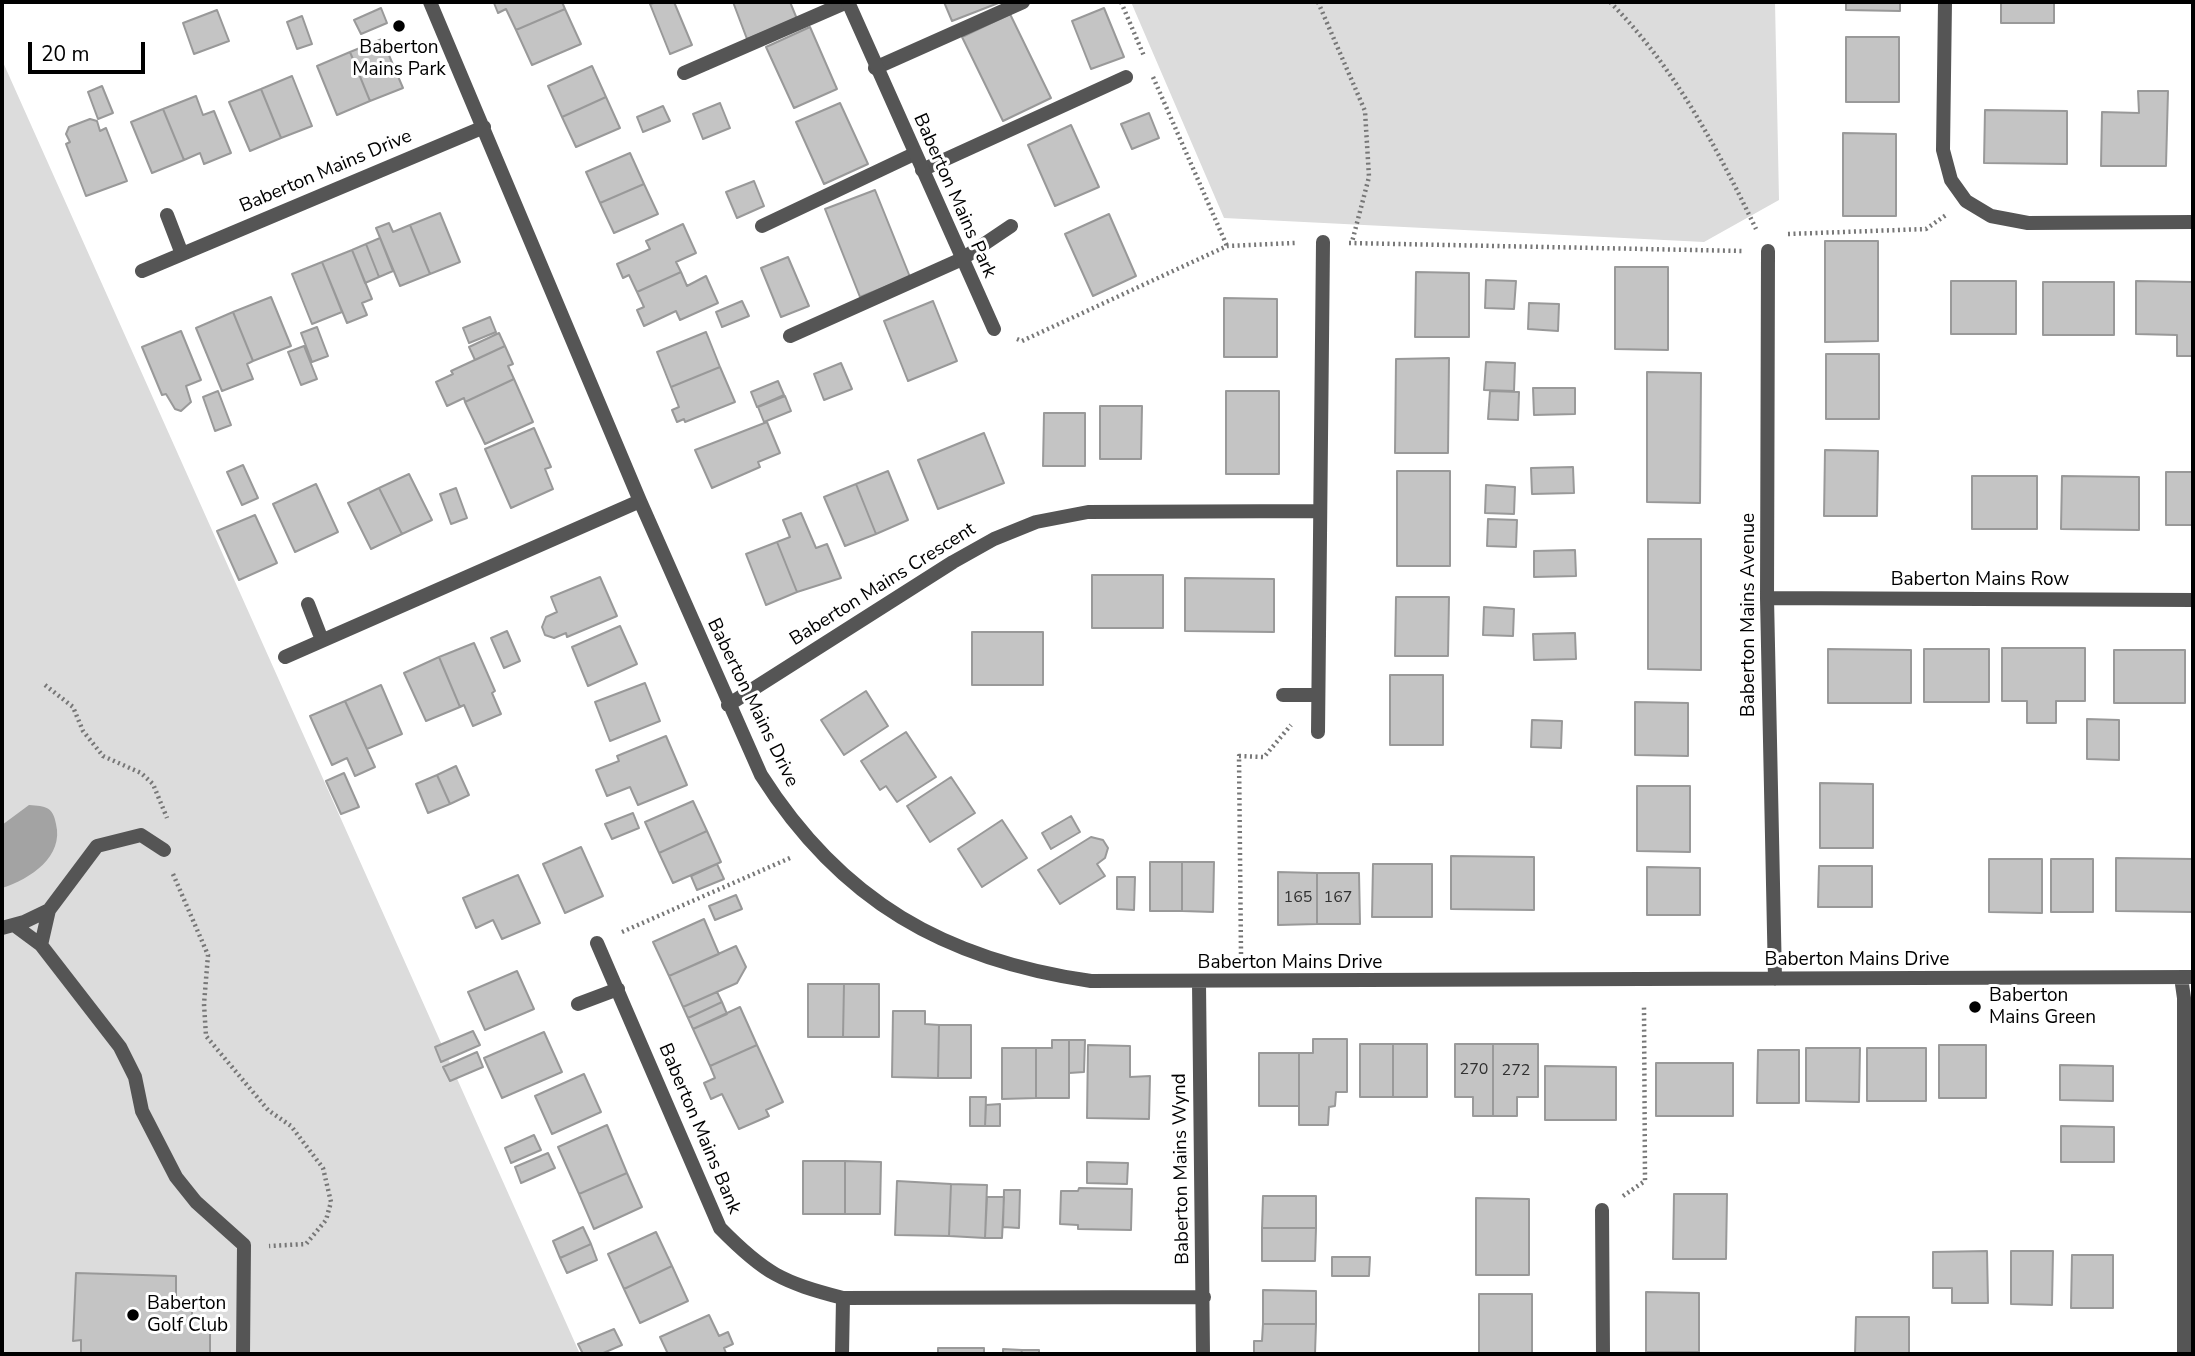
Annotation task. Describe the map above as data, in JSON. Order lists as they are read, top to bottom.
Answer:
{
  "streets": {
    "street": [
      "Baberton Mains Drive",
      "Baberton Mains Park",
      "Baberton Mains Row",
      "Baberton Mains Crescent",
      "Baberton Mains Avenue",
      "Baberton Mains Bank",
      "Baberton Mains Wynd"
    ]
  },
  "crossings": [
    ["Baberton Mains Drive", "Baberton Mains Crescent"],
    ["Baberton Mains Drive", "Baberton Mains Avenue"],
    ["Baberton Mains Drive", "Baberton Mains Wynd"],
    ["Baberton Mains Row", "Baberton Mains Avenue"],
    ["Baberton Mains Bank", "Baberton Mains Wynd"]
  ],
  "places": ["Baberton Mains Park", "Baberton Mains Green", "Baberton Golf Club"],
  "house_numbers": [
    "165",
    "167",
    "270",
    "272"
  ],
  "scale_bar": "20 m"
}
